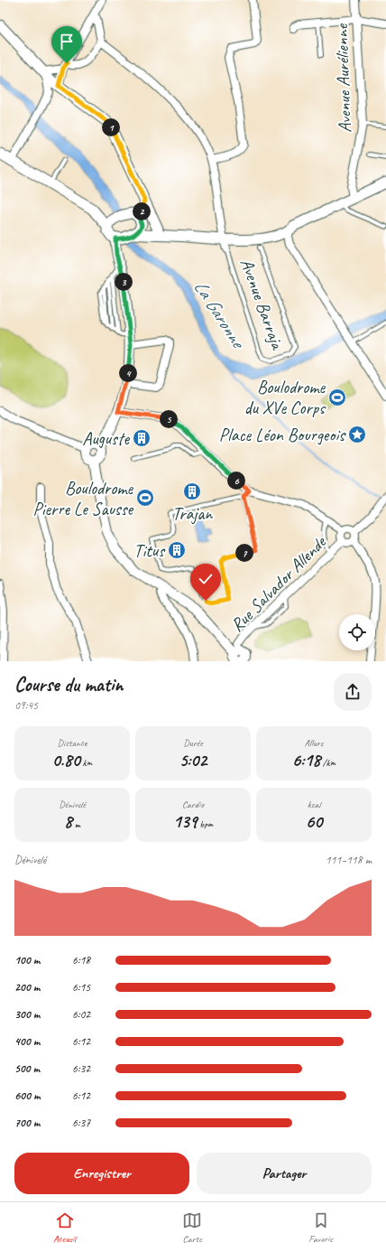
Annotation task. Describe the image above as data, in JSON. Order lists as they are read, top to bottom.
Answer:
{
  "streets": {
    "street": ["Avenue Aurélienne", "Avenue Barraja", "Rue Salvador Allende"]
  },
  "water": ["La Garonne"],
  "places": {
    "sports": ["Boulodrome du XVe Corps", "Boulodrome Pierre Le Sausse"],
    "place": ["Place Léon Bourgeois"],
    "building": ["Auguste", "Trajan", "Titus"]
  },
  "page": {
    "pins": [
      "1",
      "2",
      "3",
      "4",
      "5",
      "6",
      "7"
    ],
    "heading": ["Course du matin", "09:45"],
    "stats": [
      ["Distance", "0.80 km"],
      ["Durée", "5:02"],
      ["Allure", "6:18 /km"],
      ["Dénivelé", "8 m"],
      ["Cardio", "139 bpm"],
      ["kcal", "60"]
    ],
    "chart": ["Dénivelé", "111–118 m"],
    "list": [
      {
        "name": "100 m",
        "note": "6:18"
      },
      {
        "name": "200 m",
        "note": "6:15"
      },
      {
        "name": "300 m",
        "note": "6:02"
      },
      {
        "name": "400 m",
        "note": "6:12"
      },
      {
        "name": "500 m",
        "note": "6:32"
      },
      {
        "name": "600 m",
        "note": "6:12"
      },
      {
        "name": "700 m",
        "note": "6:37"
      }
    ],
    "buttons": ["Enregistrer", "Partager"],
    "tabs": ["Accueil", "Carte", "Favoris"]
  }
}
